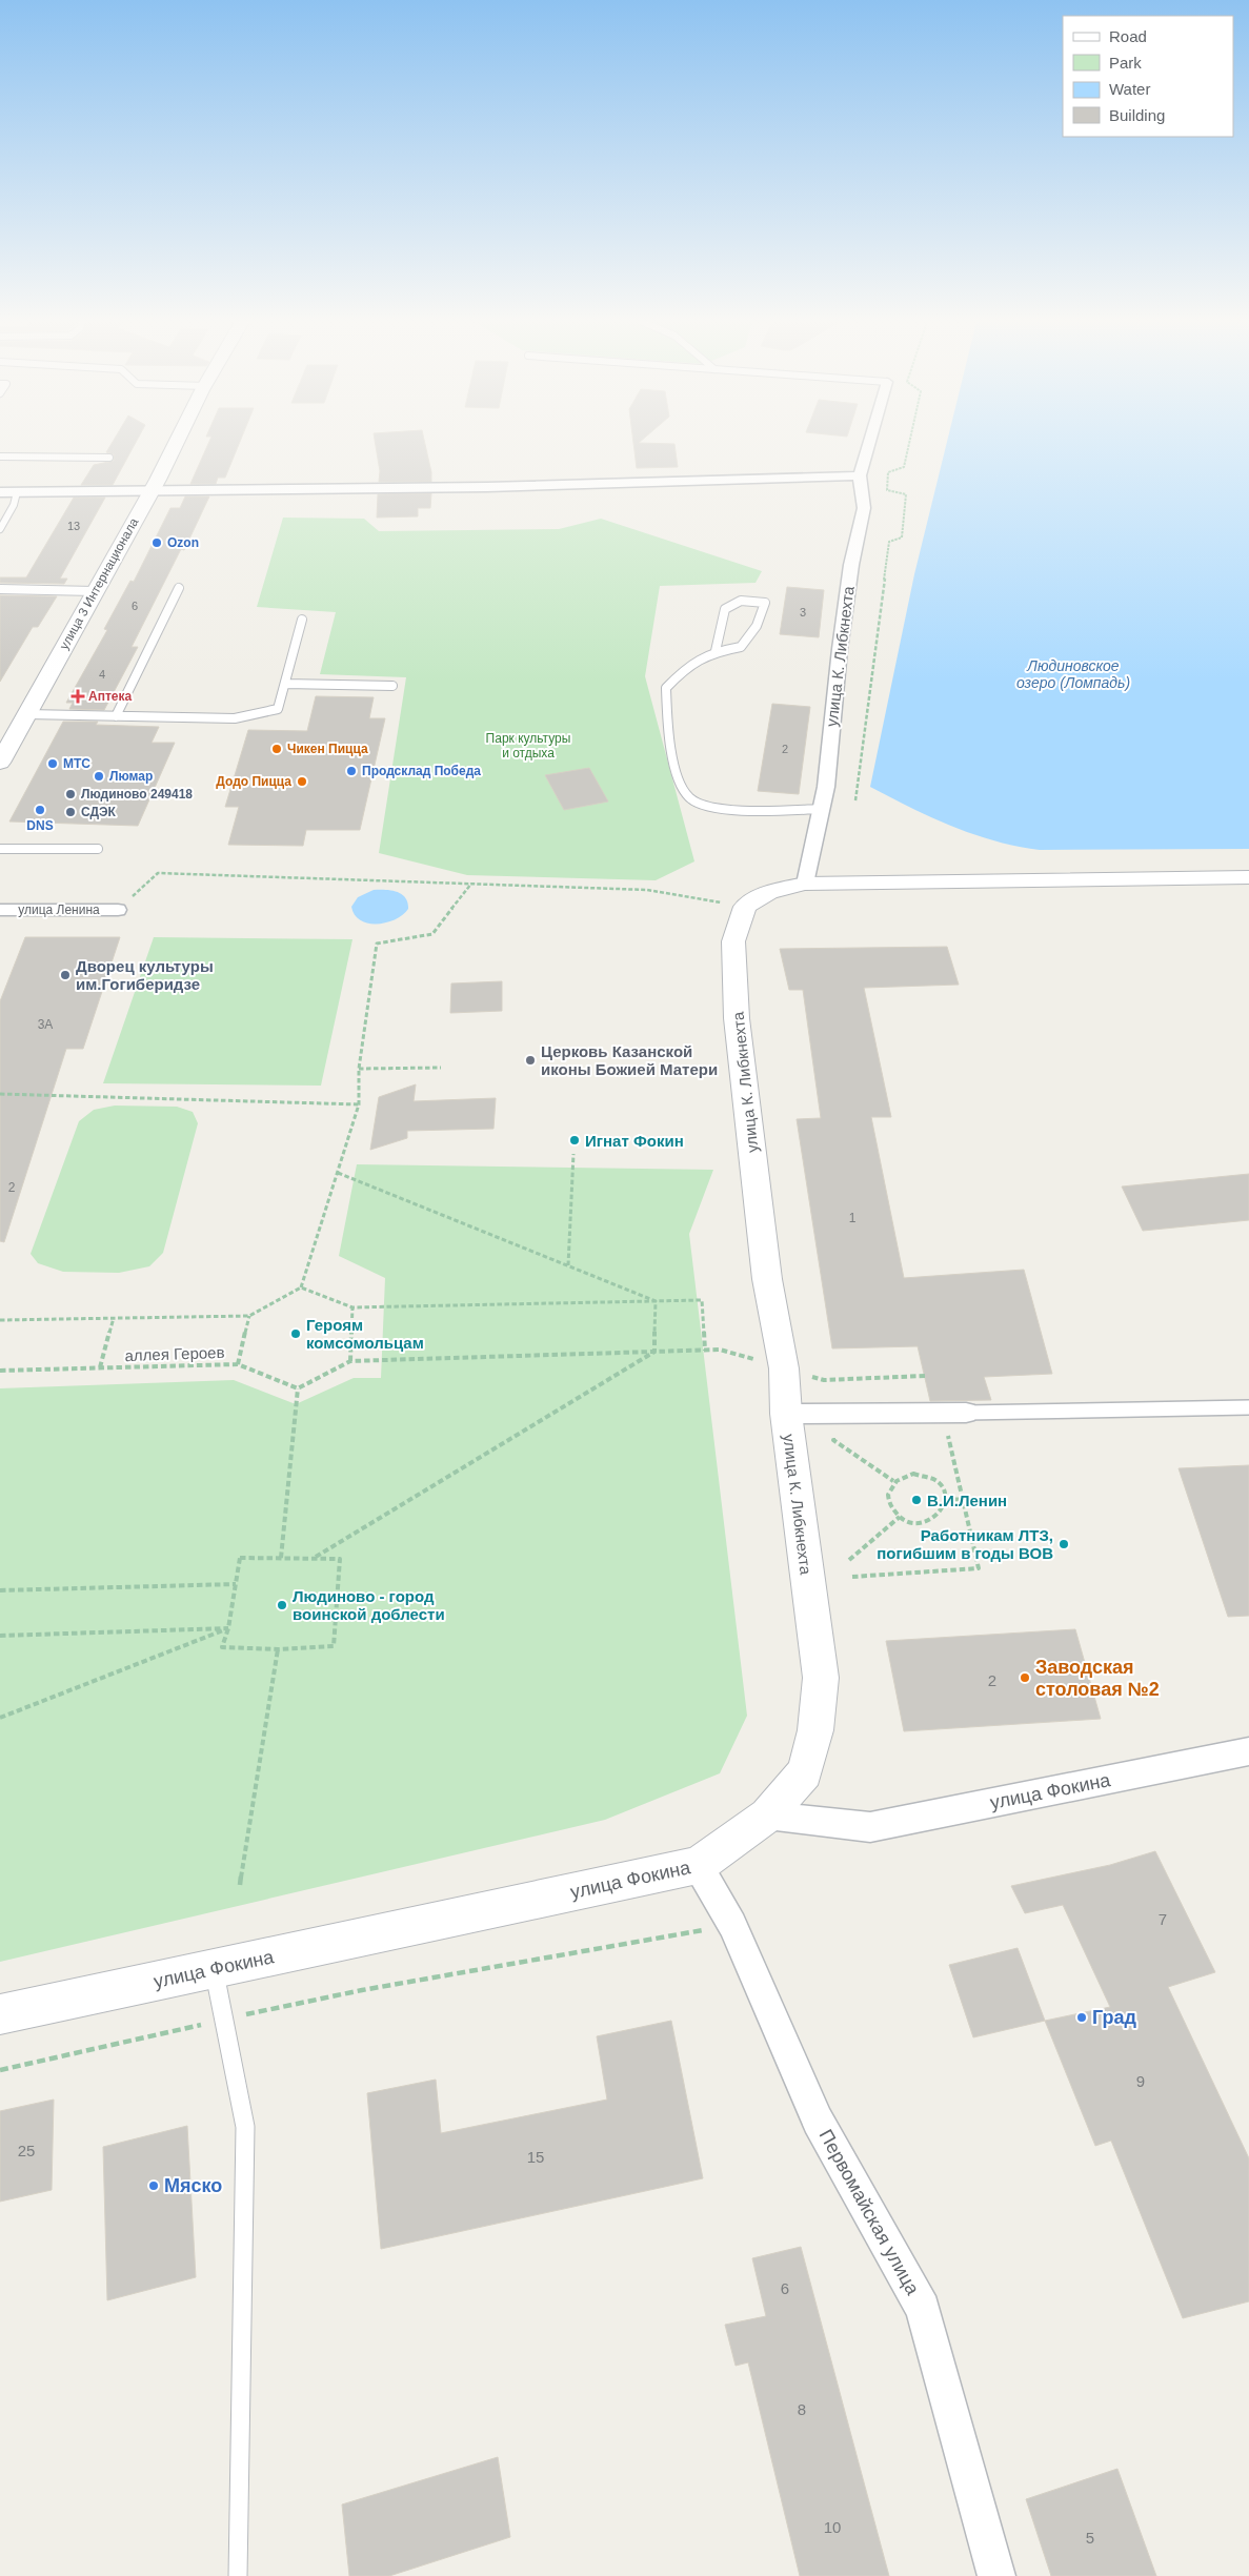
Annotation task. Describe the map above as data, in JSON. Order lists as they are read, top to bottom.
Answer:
{
  "streets": {
    "street": [
      "улица 3 Интернационала",
      "улица К. Либкнехта",
      "улица Ленина",
      "улица Фокина",
      "Первомайская улица"
    ],
    "path": ["аллея Героев"]
  },
  "crossings": [
    ["улица К. Либкнехта", "улица Фокина"],
    ["улица Фокина", "Первомайская улица"]
  ],
  "water": ["Людиновское озеро (Ломпадь)"],
  "parks": ["Парк культуры и отдыха"],
  "places": {
    "other": [
      "Ozon",
      "Чикен Пицца",
      "МТС",
      "Продсклад Победа",
      "Люмар",
      "Додо Пицца",
      "Людиново 249418",
      "DNS",
      "СДЭК",
      "Дворец культуры им.Гогиберидзе",
      "Церковь Казанской иконы Божией Матери",
      "Игнат Фокин",
      "Героям комсомольцам",
      "В.И.Ленин",
      "Работникам ЛТЗ, погибшим в годы ВОВ",
      "Людиново - город воинской доблести",
      "Заводская столовая №2",
      "Град",
      "Мяско"
    ],
    "health": ["Аптека"]
  },
  "house_numbers": [
    "13",
    "6",
    "3",
    "4",
    "2",
    "3А",
    "2",
    "1",
    "2",
    "7",
    "9",
    "25",
    "15",
    "6",
    "8",
    "10",
    "5"
  ],
  "legend": [
    "Road",
    "Park",
    "Water",
    "Building"
  ]
}
